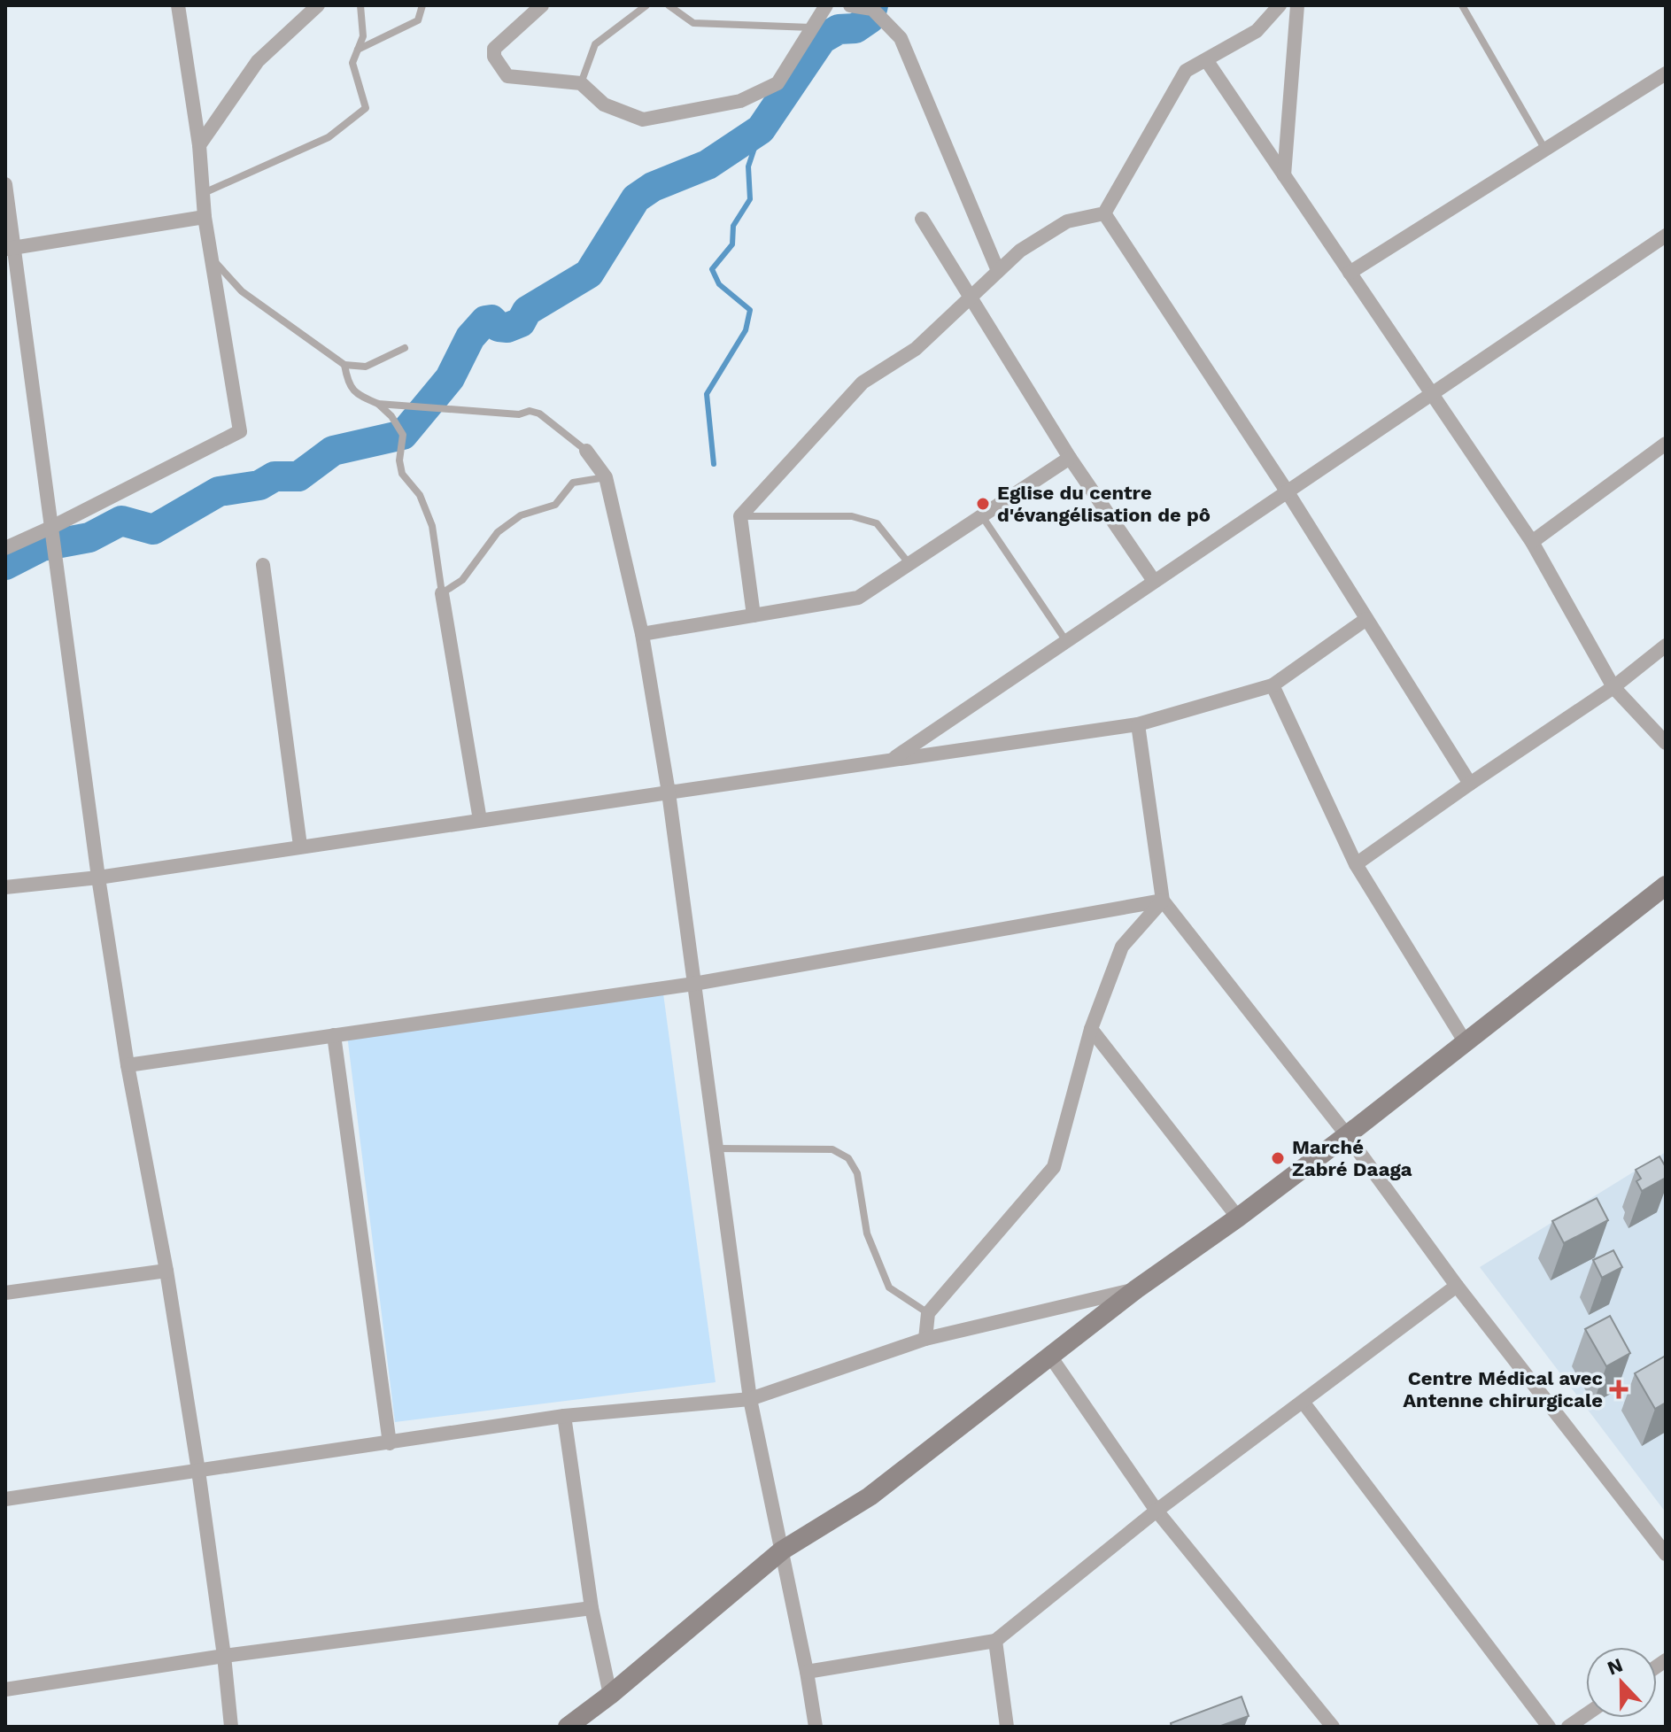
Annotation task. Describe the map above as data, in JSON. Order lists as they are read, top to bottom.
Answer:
{
  "places": {
    "other": ["Eglise du centre d'évangélisation de pô", "Marché Zabré Daaga"],
    "health": ["Centre Médical avec Antenne chirurgicale"]
  },
  "north": "top"
}
